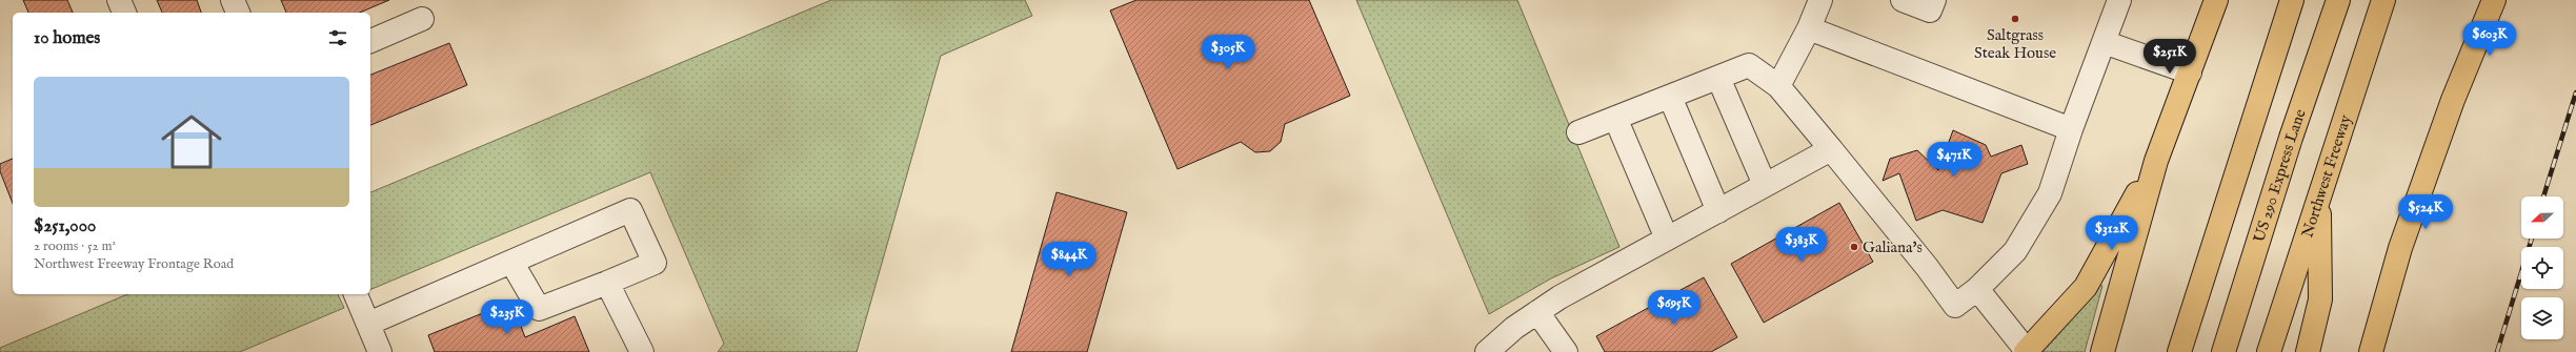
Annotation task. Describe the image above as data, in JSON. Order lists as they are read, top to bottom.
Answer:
{
  "streets": {
    "main road": ["US 290 Express Lane", "Northwest Freeway"]
  },
  "places": ["Saltgrass Steak House", "Galiana's"],
  "north": "left",
  "page": {
    "heading": "10 homes",
    "price": [
      "$603K",
      "$305K",
      "$251K",
      "$471K",
      "$524K",
      "$312K",
      "$383K",
      "$844K",
      "$695K",
      "$235K"
    ],
    "list": [
      {
        "name": "$251,000",
        "note": "2 rooms · 52 m² · Northwest Freeway Frontage Road"
      }
    ]
  }
}
